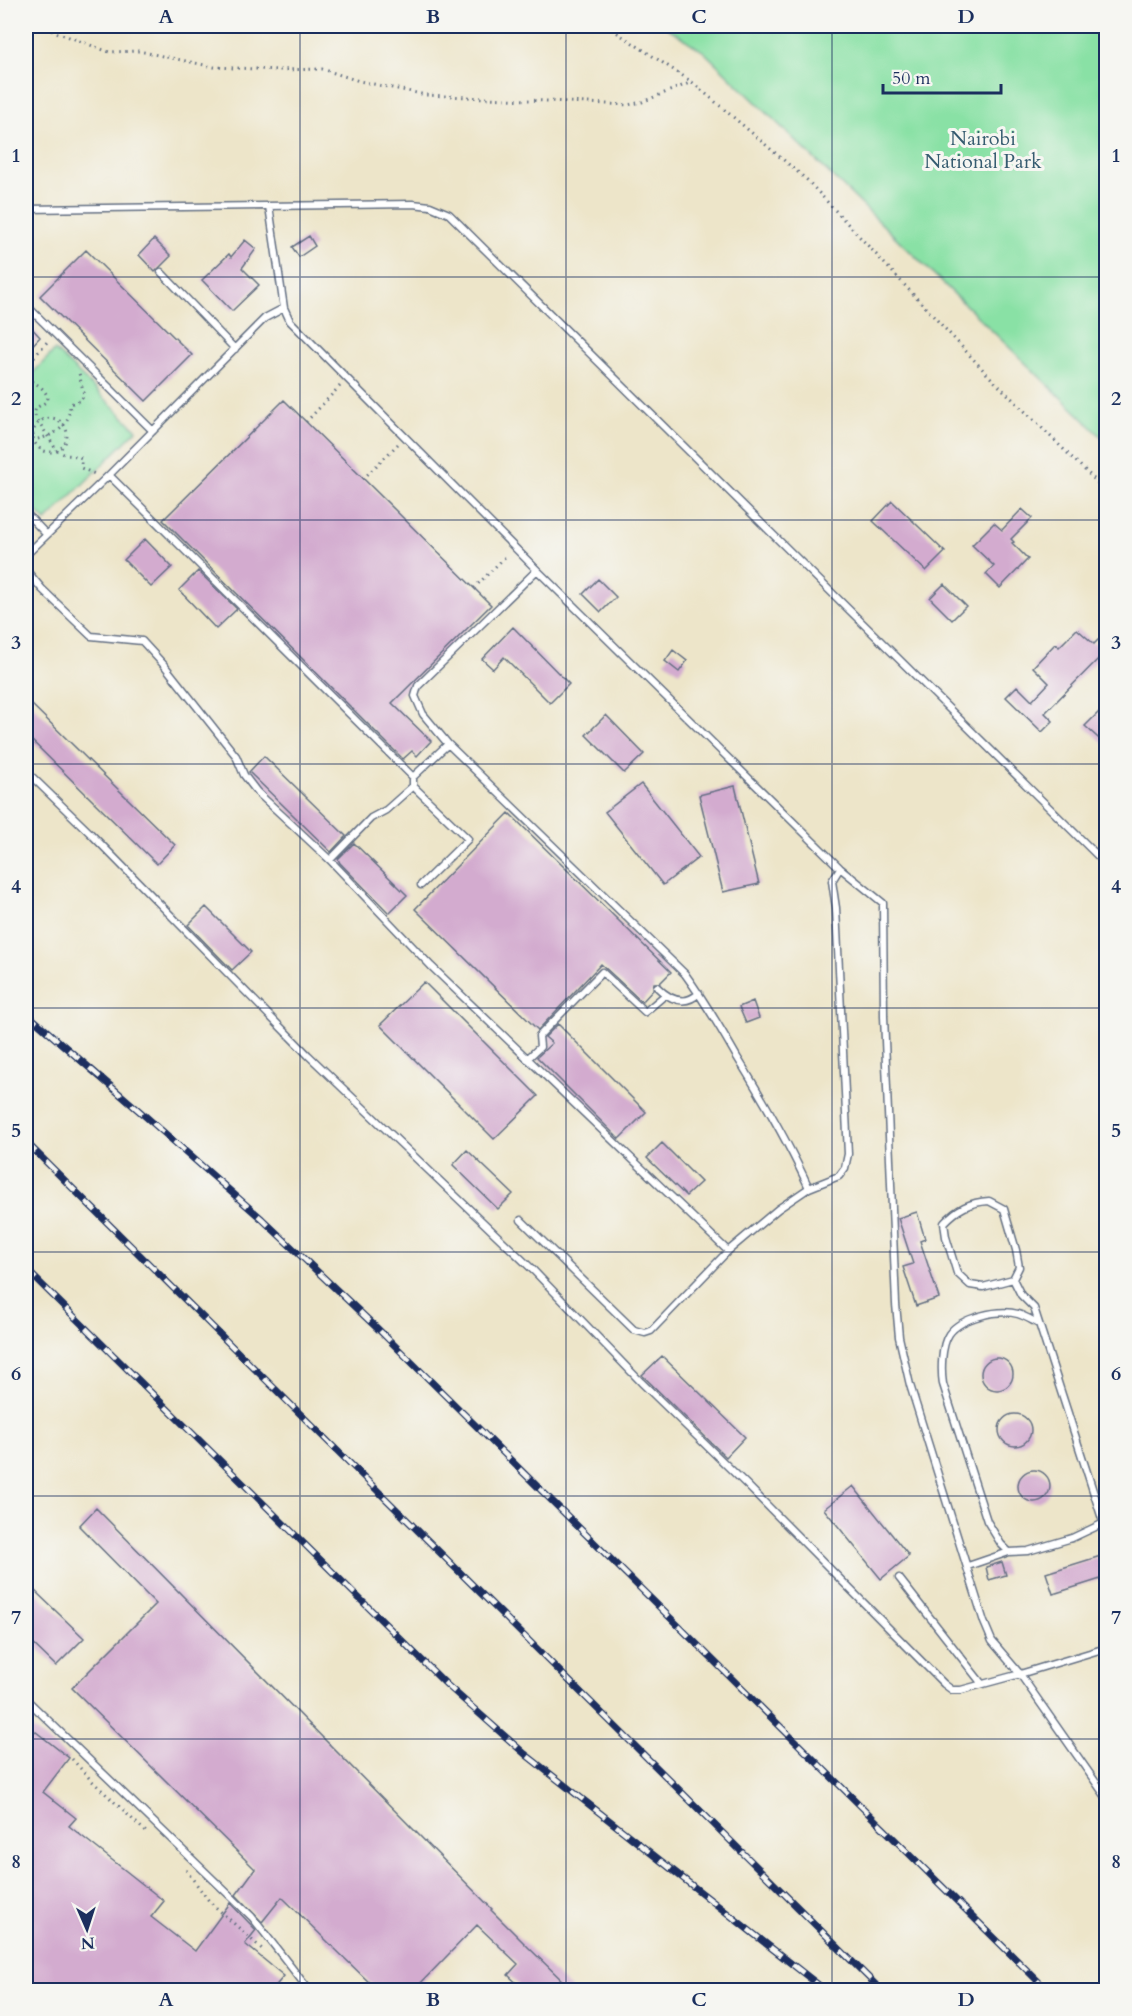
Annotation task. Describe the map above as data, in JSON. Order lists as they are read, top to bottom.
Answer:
{
  "parks": ["Nairobi National Park"],
  "scale_bar": "50 m",
  "north": "bottom",
  "grid": {
    "columns": [
      "A",
      "B",
      "C",
      "D"
    ],
    "rows": [
      "1",
      "2",
      "3",
      "4",
      "5",
      "6",
      "7",
      "8"
    ]
  }
}
